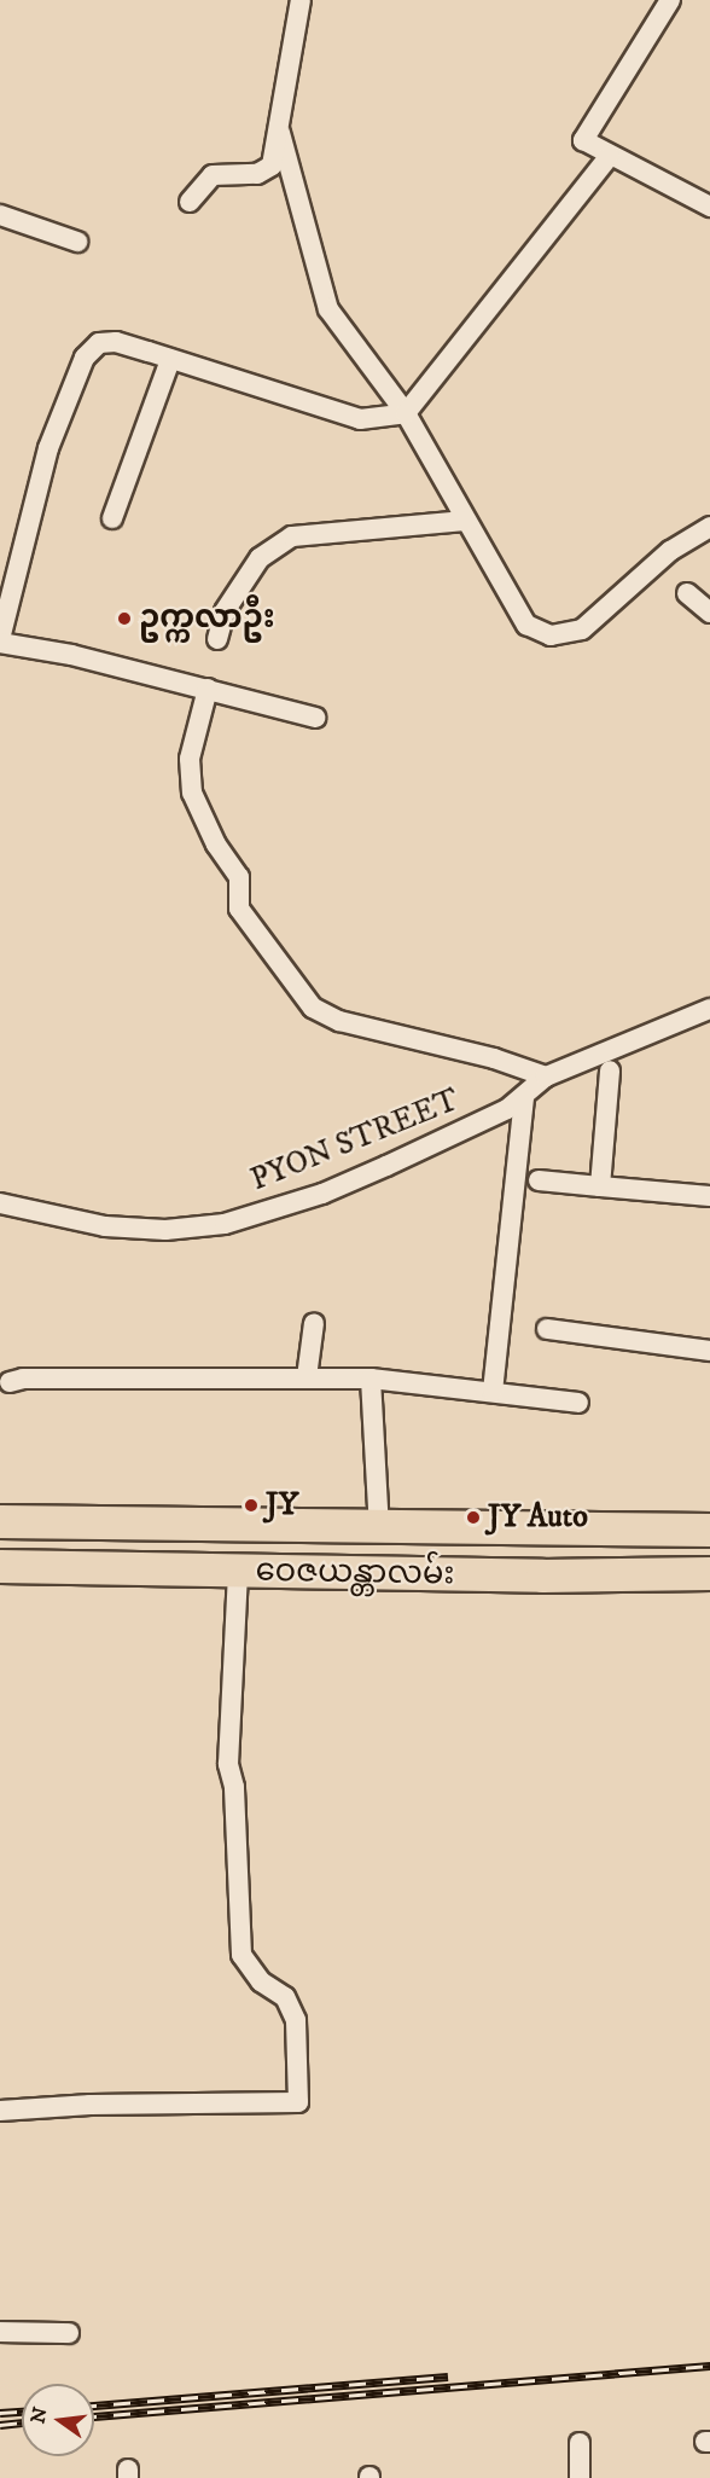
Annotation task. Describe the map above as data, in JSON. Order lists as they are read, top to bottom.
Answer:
{
  "streets": {
    "main road": ["ဝေဇယန္တာလမ်း"],
    "street": ["PYON STREET"]
  },
  "places": ["ဥက္ကလာဦး", "JY", "JY Auto"],
  "north": "left"
}
